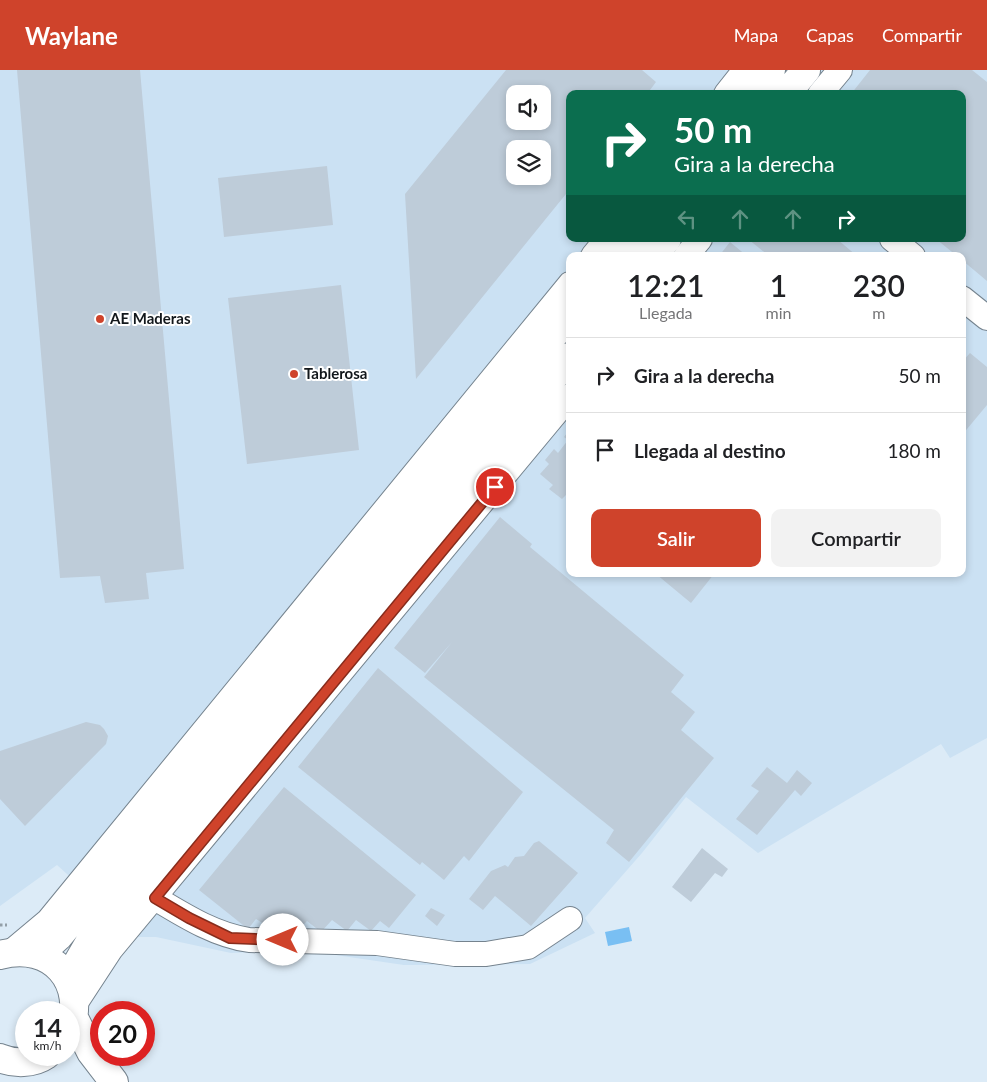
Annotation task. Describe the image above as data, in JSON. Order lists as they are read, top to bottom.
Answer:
{
  "places": ["AE Maderas", "Tablerosa"],
  "page": {
    "header": "Waylane",
    "nav": ["Mapa", "Capas", "Compartir"],
    "turn": ["50 m", "Gira a la derecha"],
    "eta": [
      "12:21",
      "Llegada",
      "1",
      "min",
      "230",
      "m"
    ],
    "list": [
      {
        "name": "Gira a la derecha",
        "value": "50 m"
      },
      {
        "name": "Llegada al destino",
        "value": "180 m"
      }
    ],
    "buttons": ["Salir", "Compartir"],
    "speed": "14 km/h",
    "limit": "20"
  }
}
